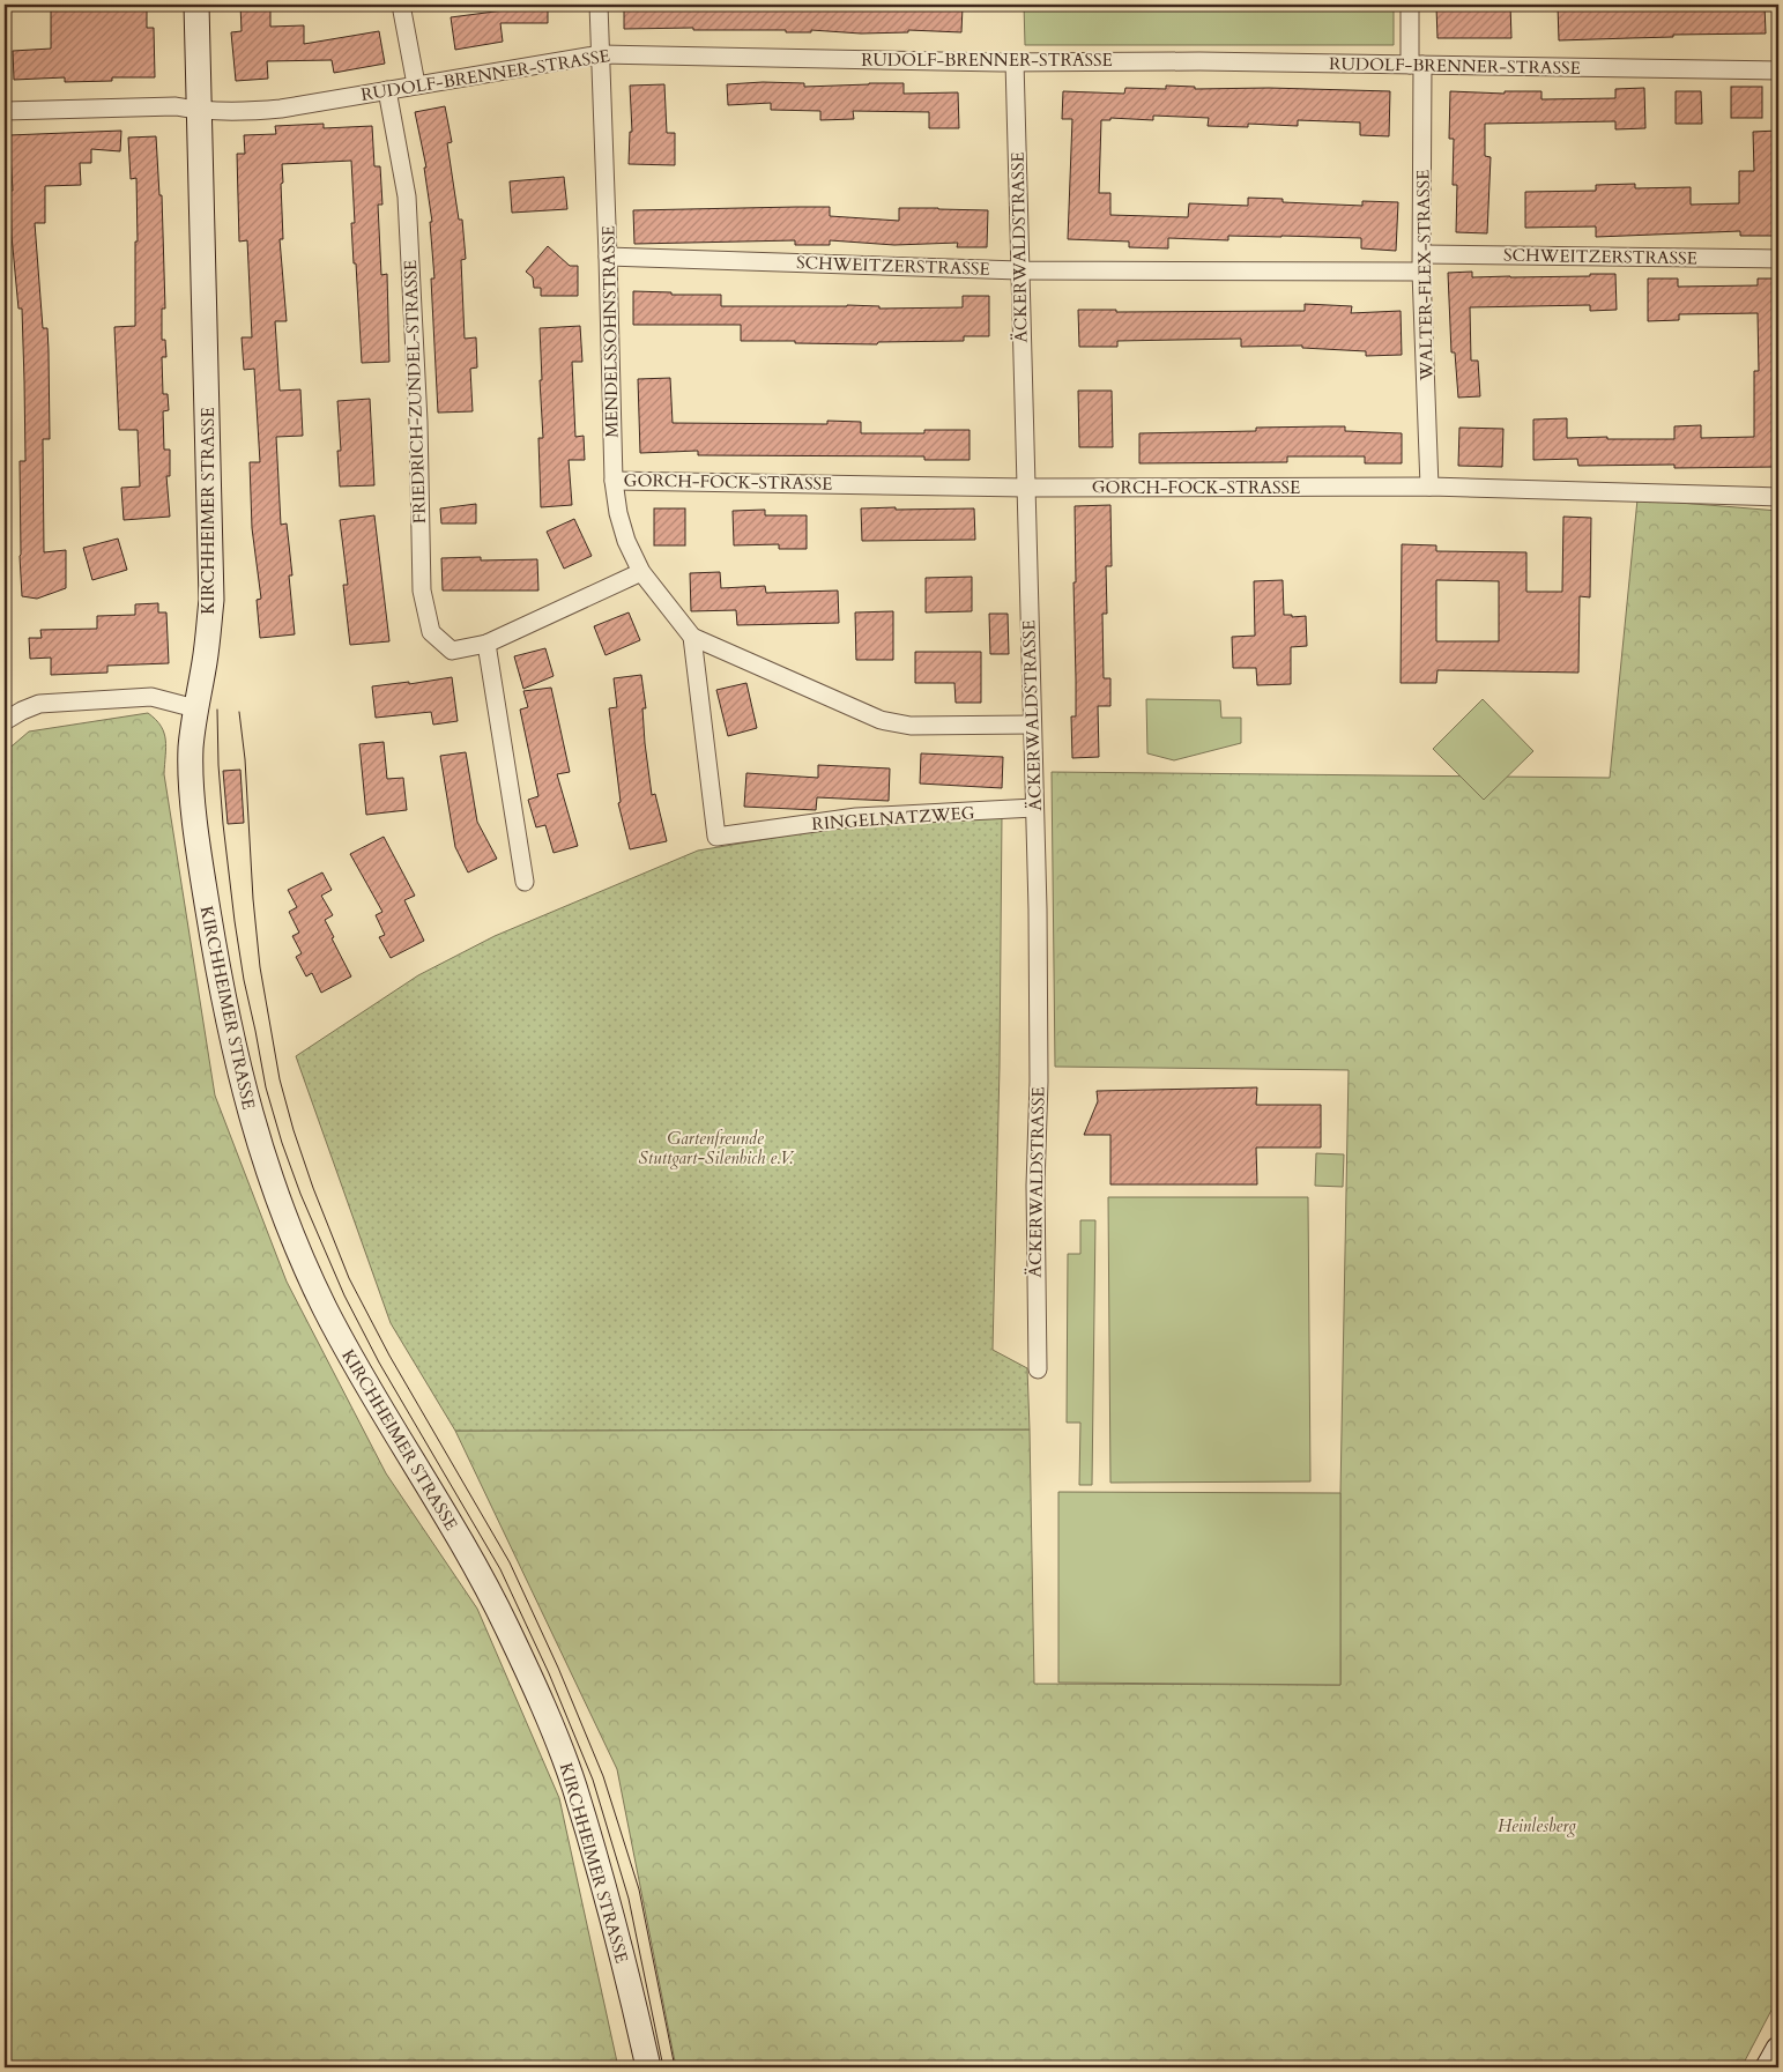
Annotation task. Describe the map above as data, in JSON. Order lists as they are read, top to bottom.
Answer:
{
  "streets": {
    "main road": ["KIRCHHEIMER STRASSE"],
    "street": [
      "RUDOLF-BRENNER-STRASSE",
      "ÄCKERWALDSTRASSE",
      "SCHWEITZERSTRASSE",
      "WALTER-FLEX-STRASSE",
      "MENDELSSOHNSTRASSE",
      "FRIEDRICH-ZUNDEL-STRASSE",
      "GORCH-FOCK-STRASSE",
      "RINGELNATZWEG"
    ]
  },
  "crossings": [
    ["RUDOLF-BRENNER-STRASSE", "ÄCKERWALDSTRASSE"],
    ["RUDOLF-BRENNER-STRASSE", "WALTER-FLEX-STRASSE"],
    ["RUDOLF-BRENNER-STRASSE", "MENDELSSOHNSTRASSE"],
    ["RUDOLF-BRENNER-STRASSE", "FRIEDRICH-ZUNDEL-STRASSE"],
    ["RUDOLF-BRENNER-STRASSE", "KIRCHHEIMER STRASSE"],
    ["ÄCKERWALDSTRASSE", "SCHWEITZERSTRASSE"],
    ["ÄCKERWALDSTRASSE", "MENDELSSOHNSTRASSE"],
    ["ÄCKERWALDSTRASSE", "GORCH-FOCK-STRASSE"],
    ["ÄCKERWALDSTRASSE", "RINGELNATZWEG"],
    ["SCHWEITZERSTRASSE", "WALTER-FLEX-STRASSE"],
    ["SCHWEITZERSTRASSE", "MENDELSSOHNSTRASSE"],
    ["WALTER-FLEX-STRASSE", "GORCH-FOCK-STRASSE"],
    ["MENDELSSOHNSTRASSE", "FRIEDRICH-ZUNDEL-STRASSE"],
    ["MENDELSSOHNSTRASSE", "GORCH-FOCK-STRASSE"],
    ["MENDELSSOHNSTRASSE", "RINGELNATZWEG"]
  ],
  "parks": ["Gartenfreunde Stuttgart-Silenbich e.V.", "Heinlesberg"]
}
